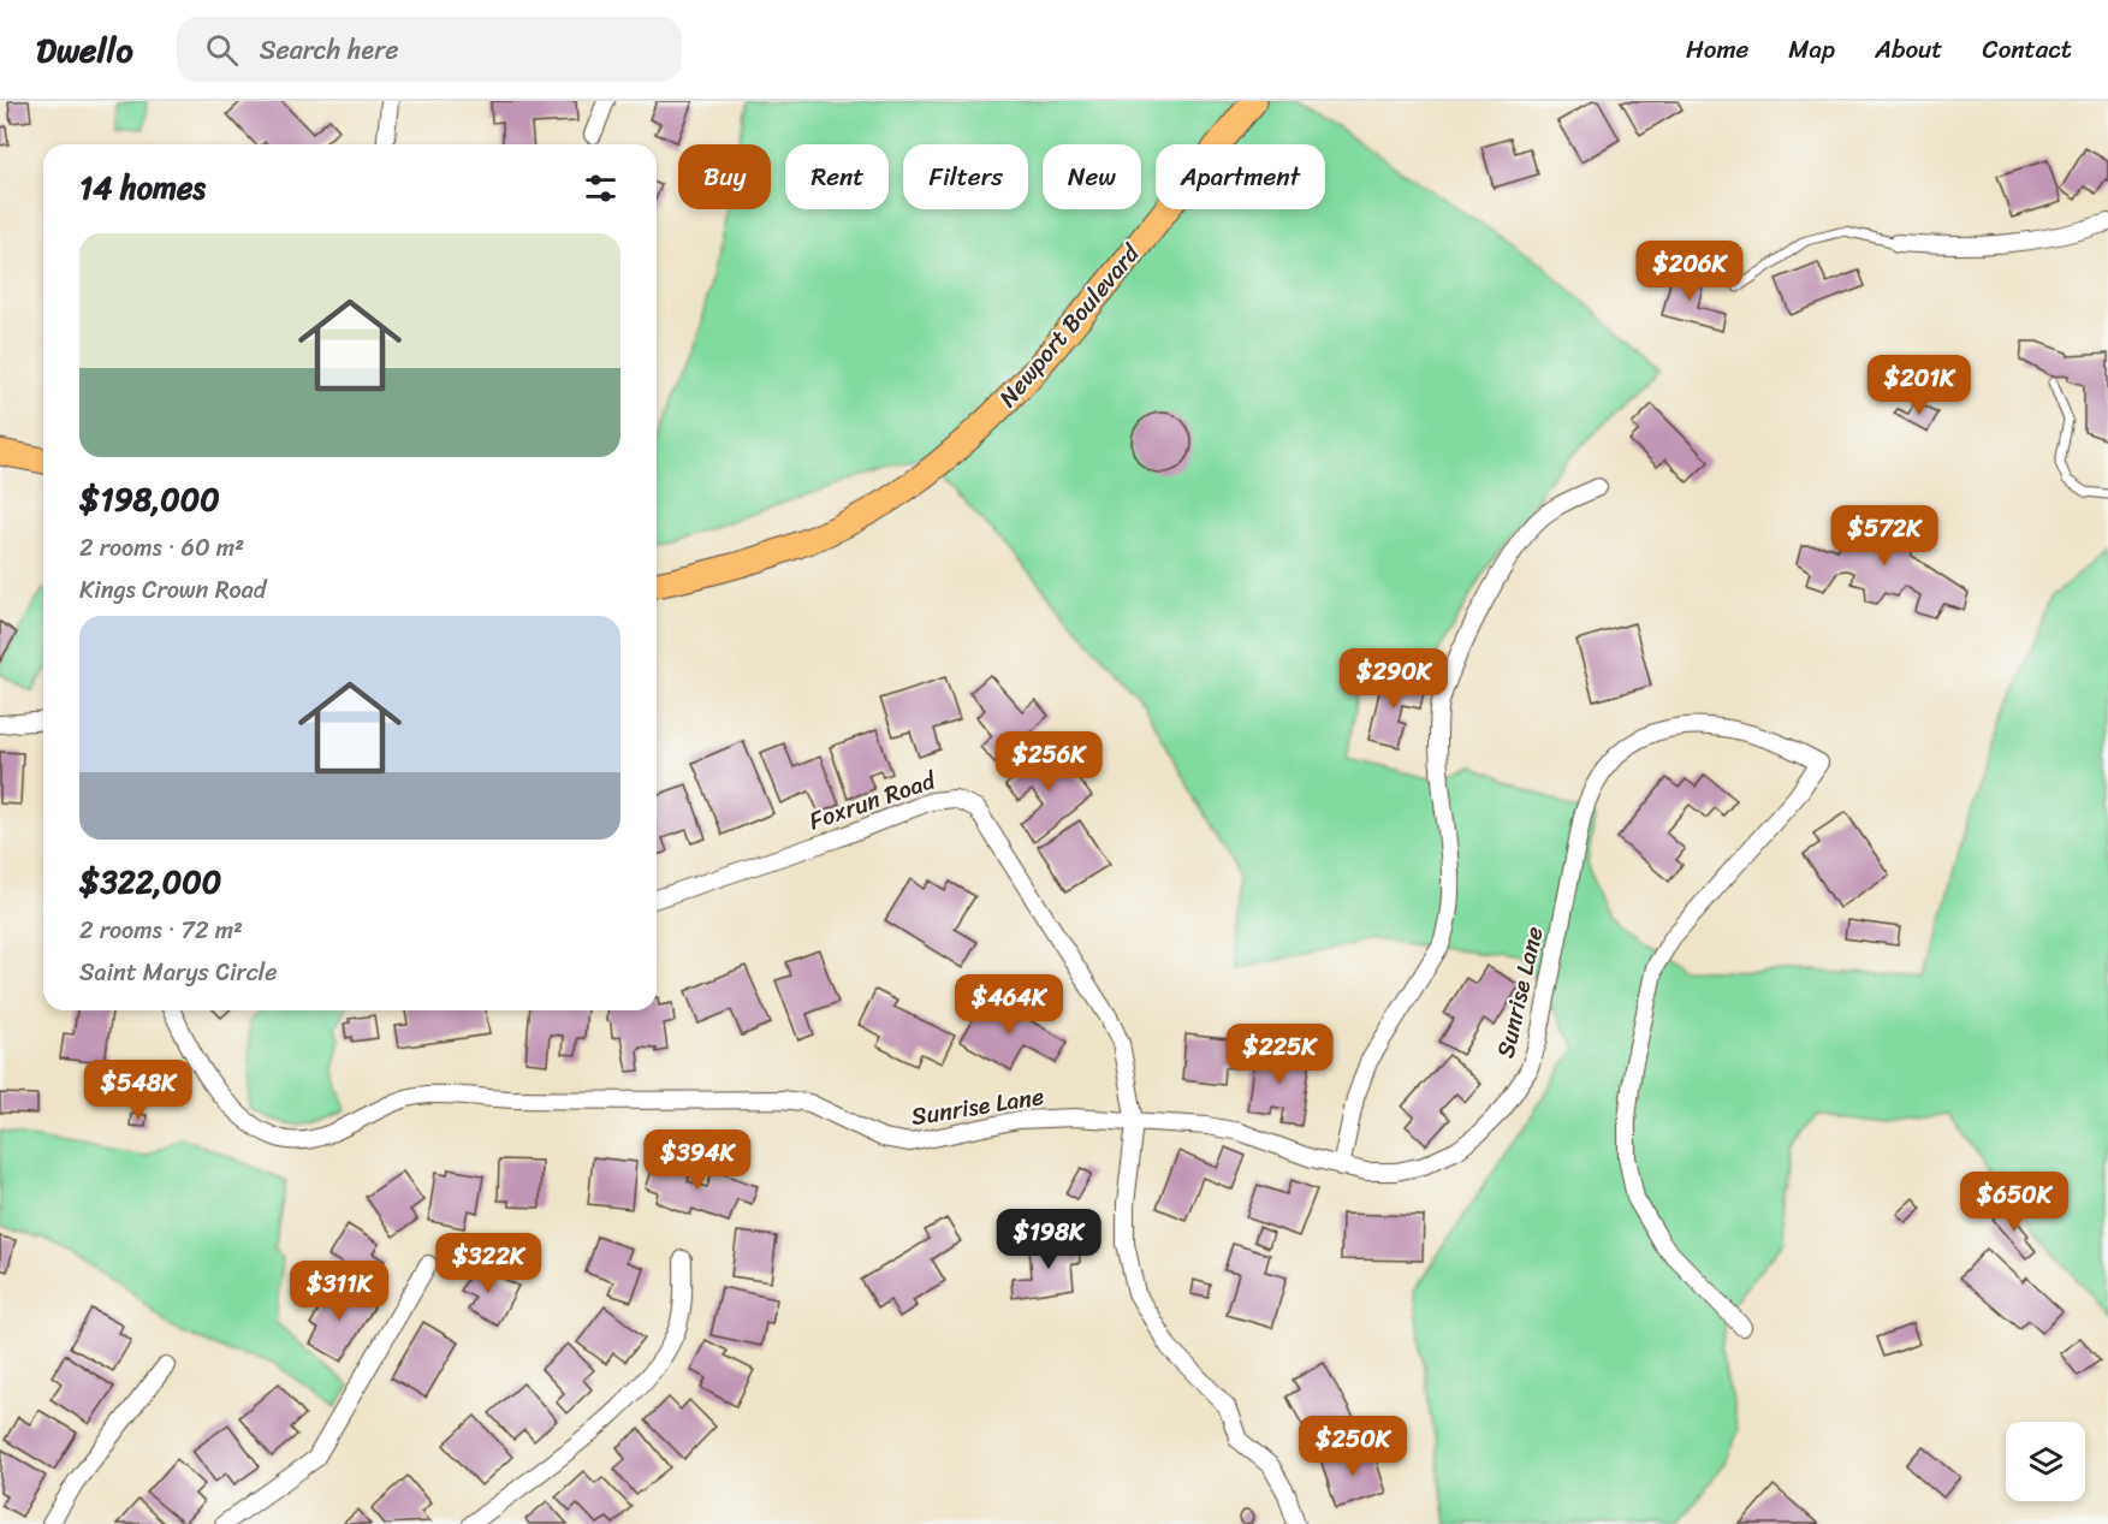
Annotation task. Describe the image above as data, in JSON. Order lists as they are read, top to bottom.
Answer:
{
  "streets": {
    "main road": ["Newport Boulevard"],
    "street": ["Foxrun Road", "Sunrise Lane"]
  },
  "crossings": [
    ["Foxrun Road", "Sunrise Lane"]
  ],
  "page": {
    "header": "Dwello",
    "search": "Search here",
    "nav": [
      "Home",
      "Map",
      "About",
      "Contact"
    ],
    "chip": [
      "Buy",
      "Rent",
      "Filters",
      "New",
      "Apartment"
    ],
    "heading": "14 homes",
    "list": [
      {
        "name": "$198,000",
        "note": "2 rooms · 60 m² · Kings Crown Road"
      },
      {
        "name": "$322,000",
        "note": "2 rooms · 72 m² · Saint Marys Circle"
      }
    ],
    "price": [
      "$206K",
      "$201K",
      "$572K",
      "$290K",
      "$256K",
      "$464K",
      "$225K",
      "$548K",
      "$394K",
      "$650K",
      "$198K",
      "$322K",
      "$311K",
      "$250K"
    ]
  }
}
